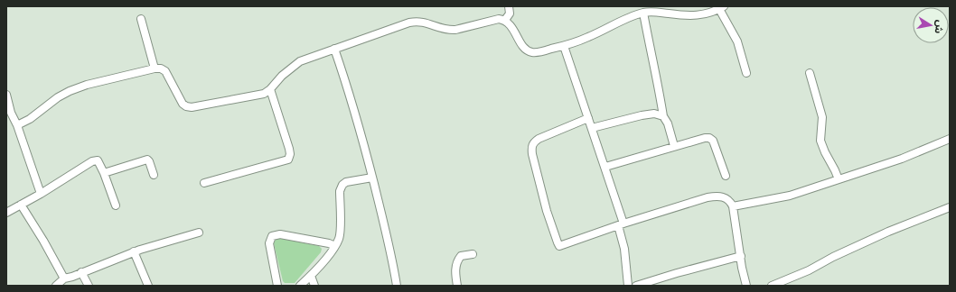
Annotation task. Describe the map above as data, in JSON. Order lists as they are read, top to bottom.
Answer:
{
  "north": "right"
}
